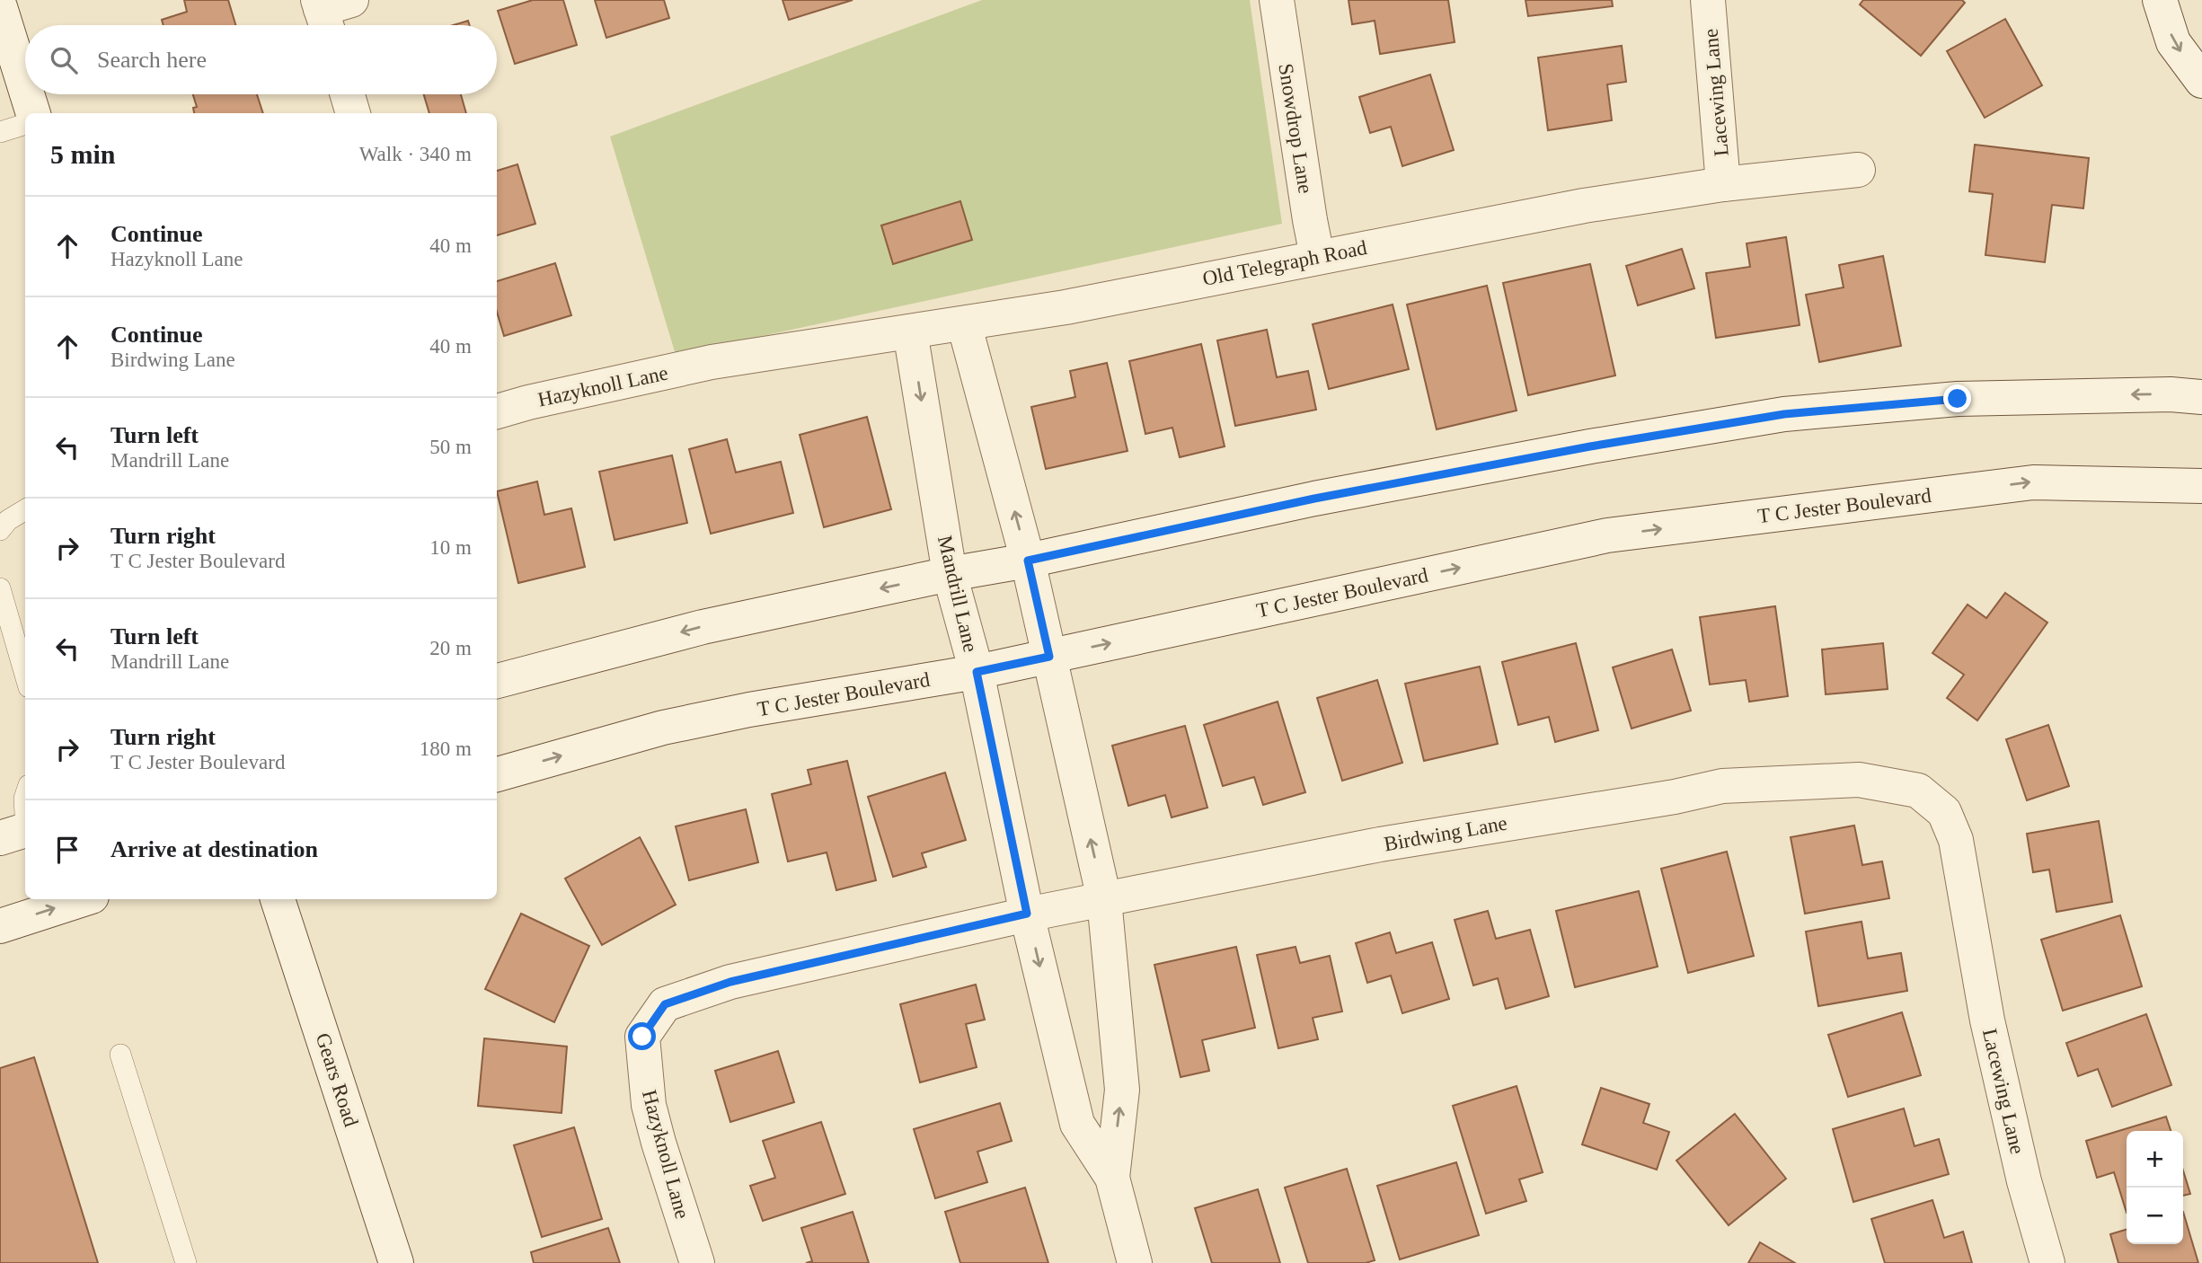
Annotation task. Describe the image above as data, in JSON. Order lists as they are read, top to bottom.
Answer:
{
  "streets": {
    "street": [
      "Lacewing Lane",
      "Snowdrop Lane",
      "Old Telegraph Road",
      "Hazyknoll Lane",
      "T C Jester Boulevard",
      "Mandrill Lane",
      "Birdwing Lane",
      "Gears Road"
    ]
  },
  "crossings": [
    ["Lacewing Lane", "Old Telegraph Road"],
    ["Lacewing Lane", "Birdwing Lane"],
    ["Snowdrop Lane", "Old Telegraph Road"],
    ["Old Telegraph Road", "Hazyknoll Lane"],
    ["Old Telegraph Road", "Mandrill Lane"],
    ["Hazyknoll Lane", "Birdwing Lane"],
    ["T C Jester Boulevard", "Mandrill Lane"],
    ["Mandrill Lane", "Birdwing Lane"]
  ],
  "page": {
    "search": "Search here",
    "heading": ["5 min", "Walk · 340 m"],
    "list": [
      ["Continue", "Hazyknoll Lane", "40 m"],
      ["Continue", "Birdwing Lane", "40 m"],
      ["Turn left", "Mandrill Lane", "50 m"],
      ["Turn right", "T C Jester Boulevard", "10 m"],
      ["Turn left", "Mandrill Lane", "20 m"],
      ["Turn right", "T C Jester Boulevard", "180 m"],
      "Arrive at destination"
    ],
    "map_buttons": ["+", "−"]
  }
}
